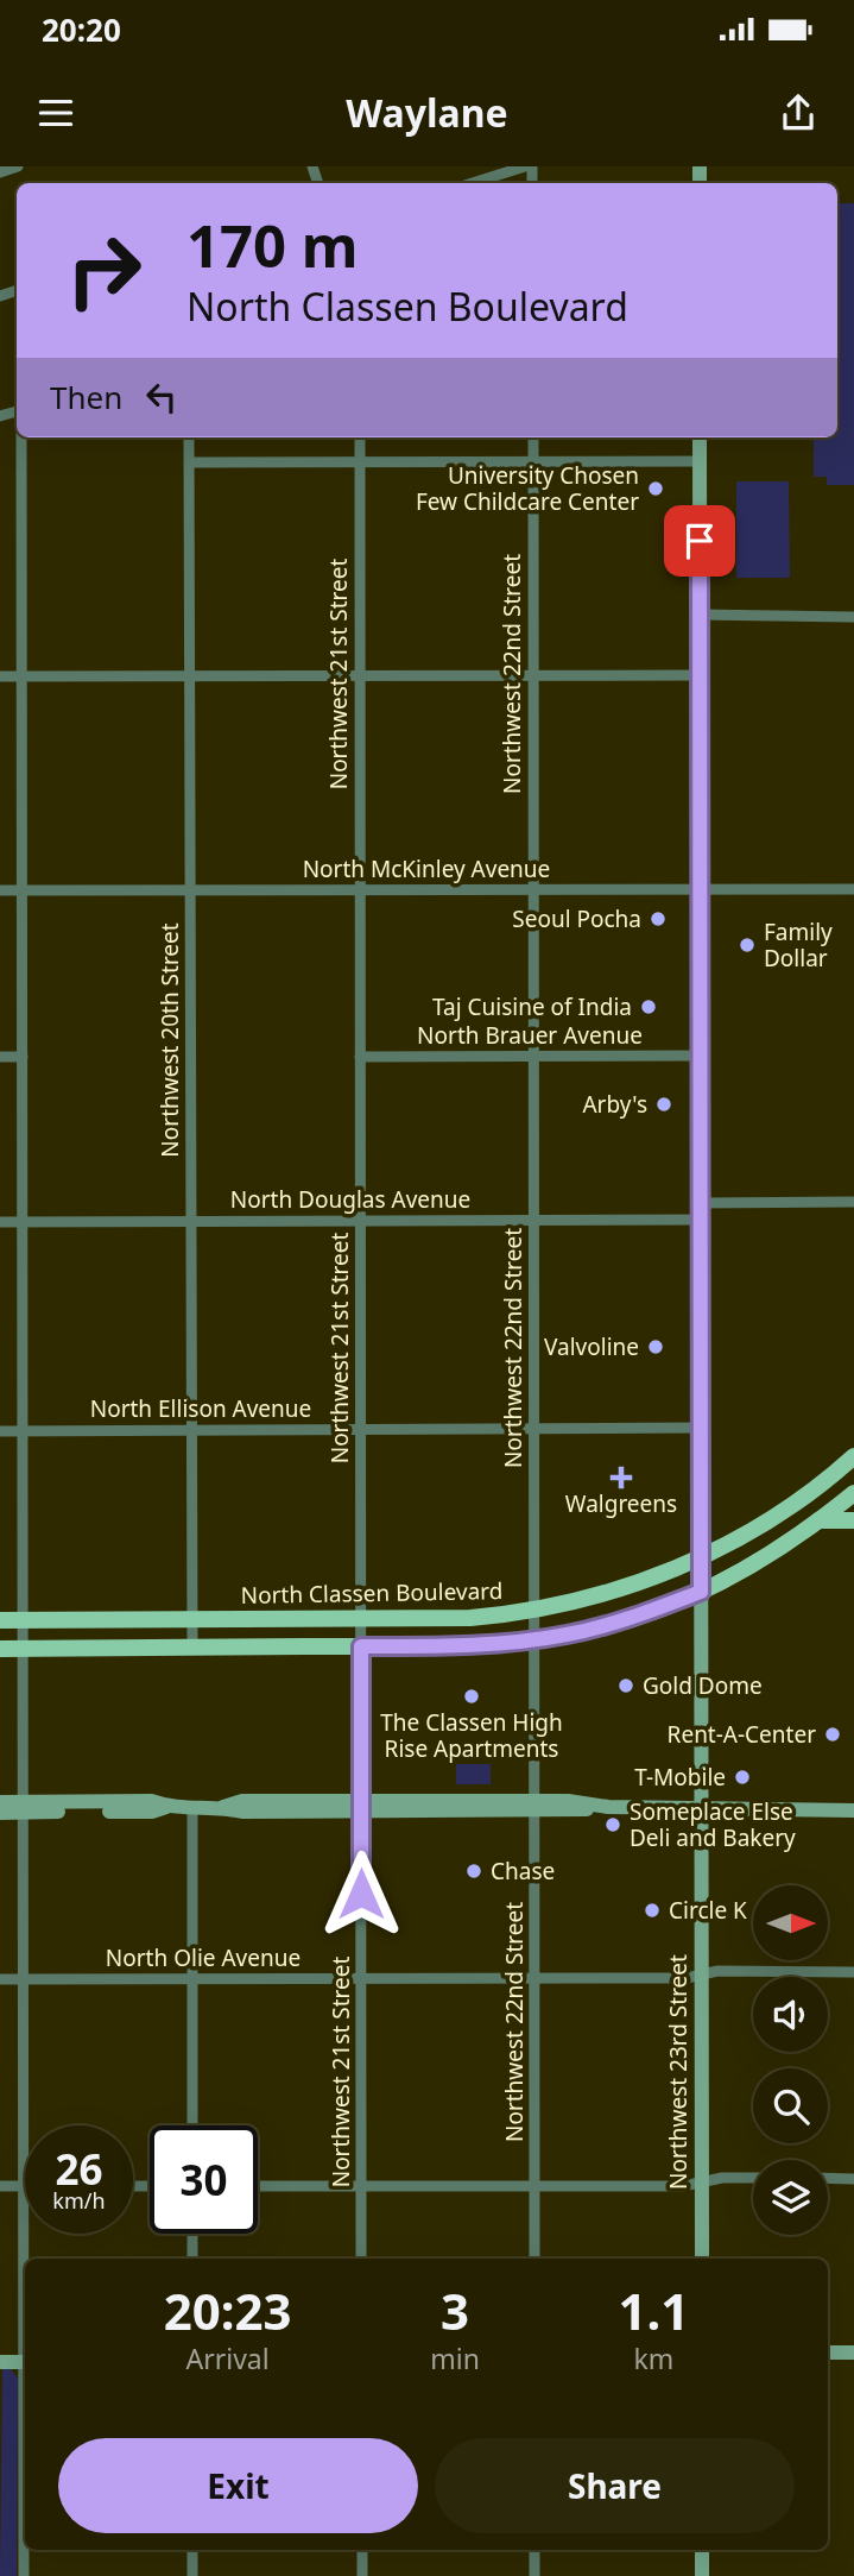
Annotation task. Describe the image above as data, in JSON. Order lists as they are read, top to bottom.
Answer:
{
  "streets": {
    "main road": ["North Classen Boulevard", "Northwest 23rd Street"],
    "street": [
      "Northwest 21st Street",
      "Northwest 22nd Street",
      "North McKinley Avenue",
      "North Brauer Avenue",
      "Northwest 20th Street",
      "North Douglas Avenue",
      "North Ellison Avenue",
      "North Olie Avenue"
    ]
  },
  "crossings": [
    ["Northwest 21st Street", "North McKinley Avenue"],
    ["Northwest 21st Street", "North Brauer Avenue"],
    ["Northwest 21st Street", "North Douglas Avenue"],
    ["Northwest 21st Street", "North Ellison Avenue"],
    ["Northwest 21st Street", "North Classen Boulevard"],
    ["Northwest 21st Street", "North Olie Avenue"],
    ["Northwest 22nd Street", "North McKinley Avenue"],
    ["Northwest 22nd Street", "North Brauer Avenue"],
    ["Northwest 22nd Street", "North Douglas Avenue"],
    ["Northwest 22nd Street", "North Ellison Avenue"],
    ["Northwest 22nd Street", "North Classen Boulevard"],
    ["Northwest 22nd Street", "North Olie Avenue"],
    ["North McKinley Avenue", "Northwest 20th Street"],
    ["North McKinley Avenue", "Northwest 23rd Street"],
    ["North Brauer Avenue", "Northwest 23rd Street"],
    ["Northwest 20th Street", "North Douglas Avenue"],
    ["Northwest 20th Street", "North Ellison Avenue"],
    ["Northwest 20th Street", "North Classen Boulevard"],
    ["North Douglas Avenue", "Northwest 23rd Street"],
    ["North Ellison Avenue", "Northwest 23rd Street"],
    ["North Classen Boulevard", "Northwest 23rd Street"],
    ["North Olie Avenue", "Northwest 23rd Street"]
  ],
  "places": {
    "other": [
      "University Chosen Few Childcare Center",
      "Seoul Pocha",
      "Family Dollar",
      "Taj Cuisine of India",
      "Arby's",
      "Valvoline",
      "Gold Dome",
      "The Classen High Rise Apartments",
      "Rent-A-Center",
      "T-Mobile",
      "Someplace Else Deli and Bakery",
      "Chase",
      "Circle K"
    ],
    "health": ["Walgreens"]
  },
  "north": "right",
  "page": {
    "status": "20:20",
    "header": "Waylane",
    "turn": ["170 m", "North Classen Boulevard"],
    "then": "Then",
    "speed": "26 km/h",
    "limit": "30",
    "eta": [
      "20:23",
      "Arrival",
      "3",
      "min",
      "1.1",
      "km"
    ],
    "buttons": ["Exit", "Share"]
  }
}
